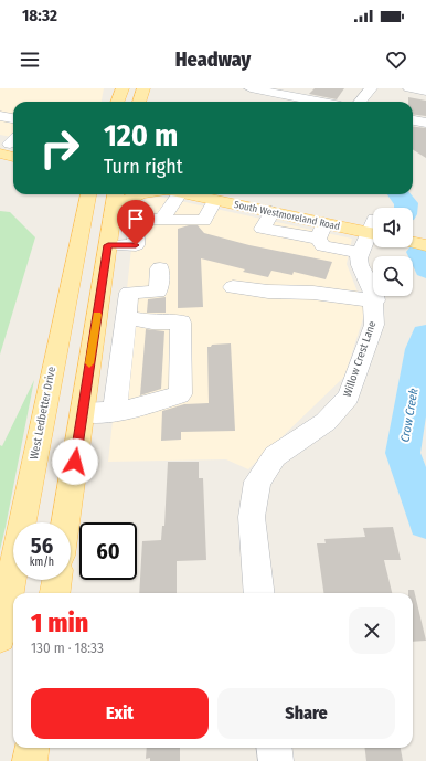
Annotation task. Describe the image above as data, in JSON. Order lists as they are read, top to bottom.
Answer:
{
  "streets": {
    "main road": ["South Westmoreland Road", "West Ledbetter Drive"],
    "street": ["Willow Crest Lane"]
  },
  "water": ["Crow Creek"],
  "page": {
    "status": "18:32",
    "header": "Headway",
    "turn": ["120 m", "Turn right"],
    "speed": "56 km/h",
    "limit": "60",
    "heading": ["1 min", "130 m · 18:33"],
    "buttons": ["Exit", "Share"]
  }
}
